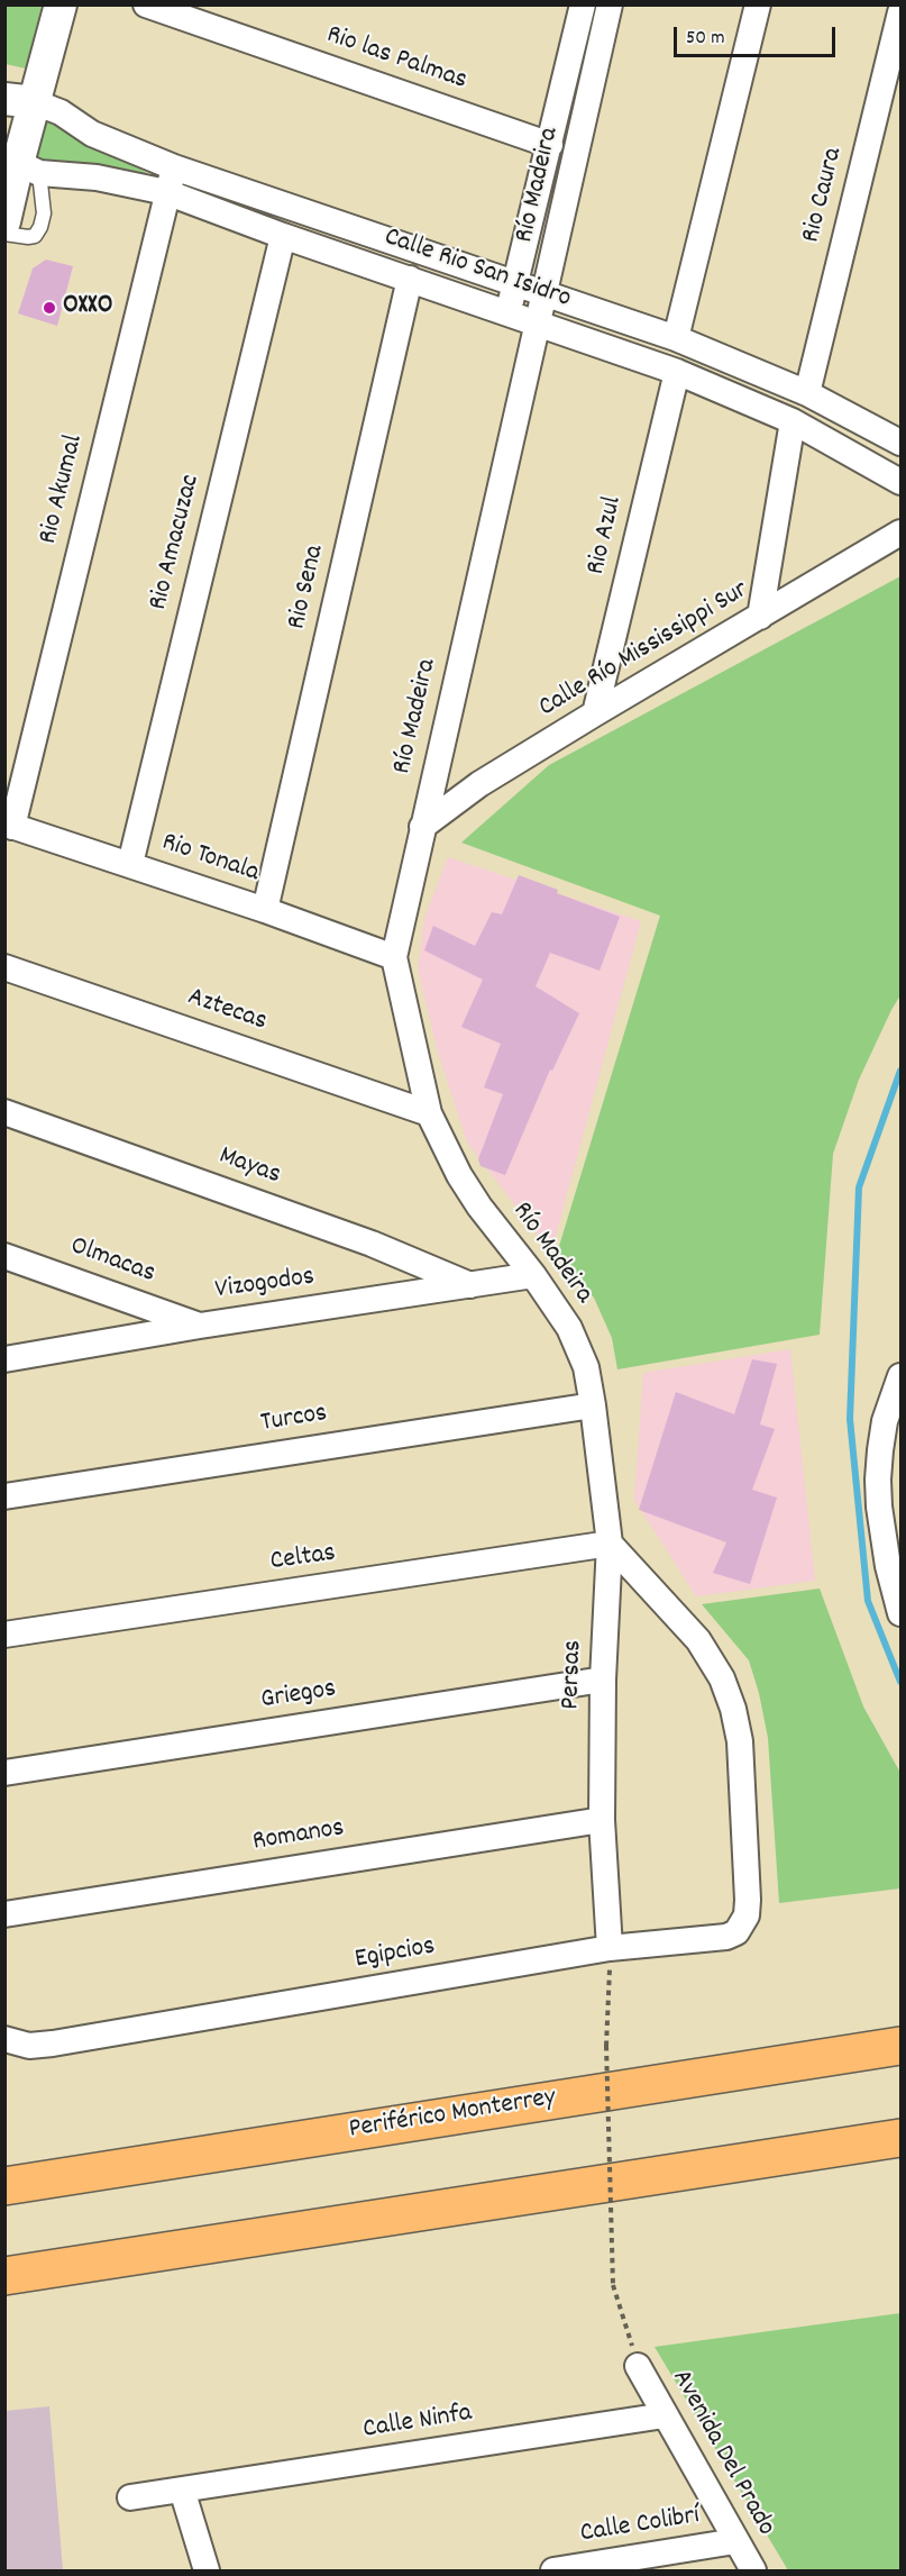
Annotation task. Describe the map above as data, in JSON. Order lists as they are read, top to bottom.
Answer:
{
  "streets": {
    "highway": ["Periférico Monterrey"],
    "street": [
      "Rio las Palmas",
      "Río Madeira",
      "Rio Caura",
      "Calle Rio San Isidro",
      "Rio Akumal",
      "Rio Azul",
      "Rio Amacuzac",
      "Rio Sena",
      "Calle Río Mississippi Sur",
      "Rio Tonala",
      "Aztecas",
      "Mayas",
      "Olmacas",
      "Vizogodos",
      "Turcos",
      "Celtas",
      "Persas",
      "Griegos",
      "Romanos",
      "Egipcios",
      "Calle Ninfa",
      "Avenida Del Prado",
      "Calle Colibrí"
    ]
  },
  "crossings": [
    ["Rio las Palmas", "Río Madeira"],
    ["Río Madeira", "Calle Rio San Isidro"],
    ["Río Madeira", "Calle Río Mississippi Sur"],
    ["Río Madeira", "Rio Tonala"],
    ["Río Madeira", "Aztecas"],
    ["Río Madeira", "Vizogodos"],
    ["Río Madeira", "Turcos"],
    ["Río Madeira", "Persas"],
    ["Rio Caura", "Calle Rio San Isidro"],
    ["Calle Rio San Isidro", "Rio Akumal"],
    ["Calle Rio San Isidro", "Rio Azul"],
    ["Calle Rio San Isidro", "Rio Amacuzac"],
    ["Calle Rio San Isidro", "Rio Sena"],
    ["Rio Akumal", "Rio Tonala"],
    ["Rio Azul", "Calle Río Mississippi Sur"],
    ["Rio Amacuzac", "Rio Tonala"],
    ["Rio Sena", "Rio Tonala"],
    ["Mayas", "Vizogodos"],
    ["Olmacas", "Vizogodos"],
    ["Turcos", "Persas"],
    ["Celtas", "Persas"],
    ["Celtas", "Egipcios"],
    ["Persas", "Griegos"],
    ["Persas", "Romanos"],
    ["Persas", "Egipcios"],
    ["Calle Ninfa", "Avenida Del Prado"],
    ["Avenida Del Prado", "Calle Colibrí"]
  ],
  "places": ["OXXO"],
  "scale_bar": "50 m"
}
